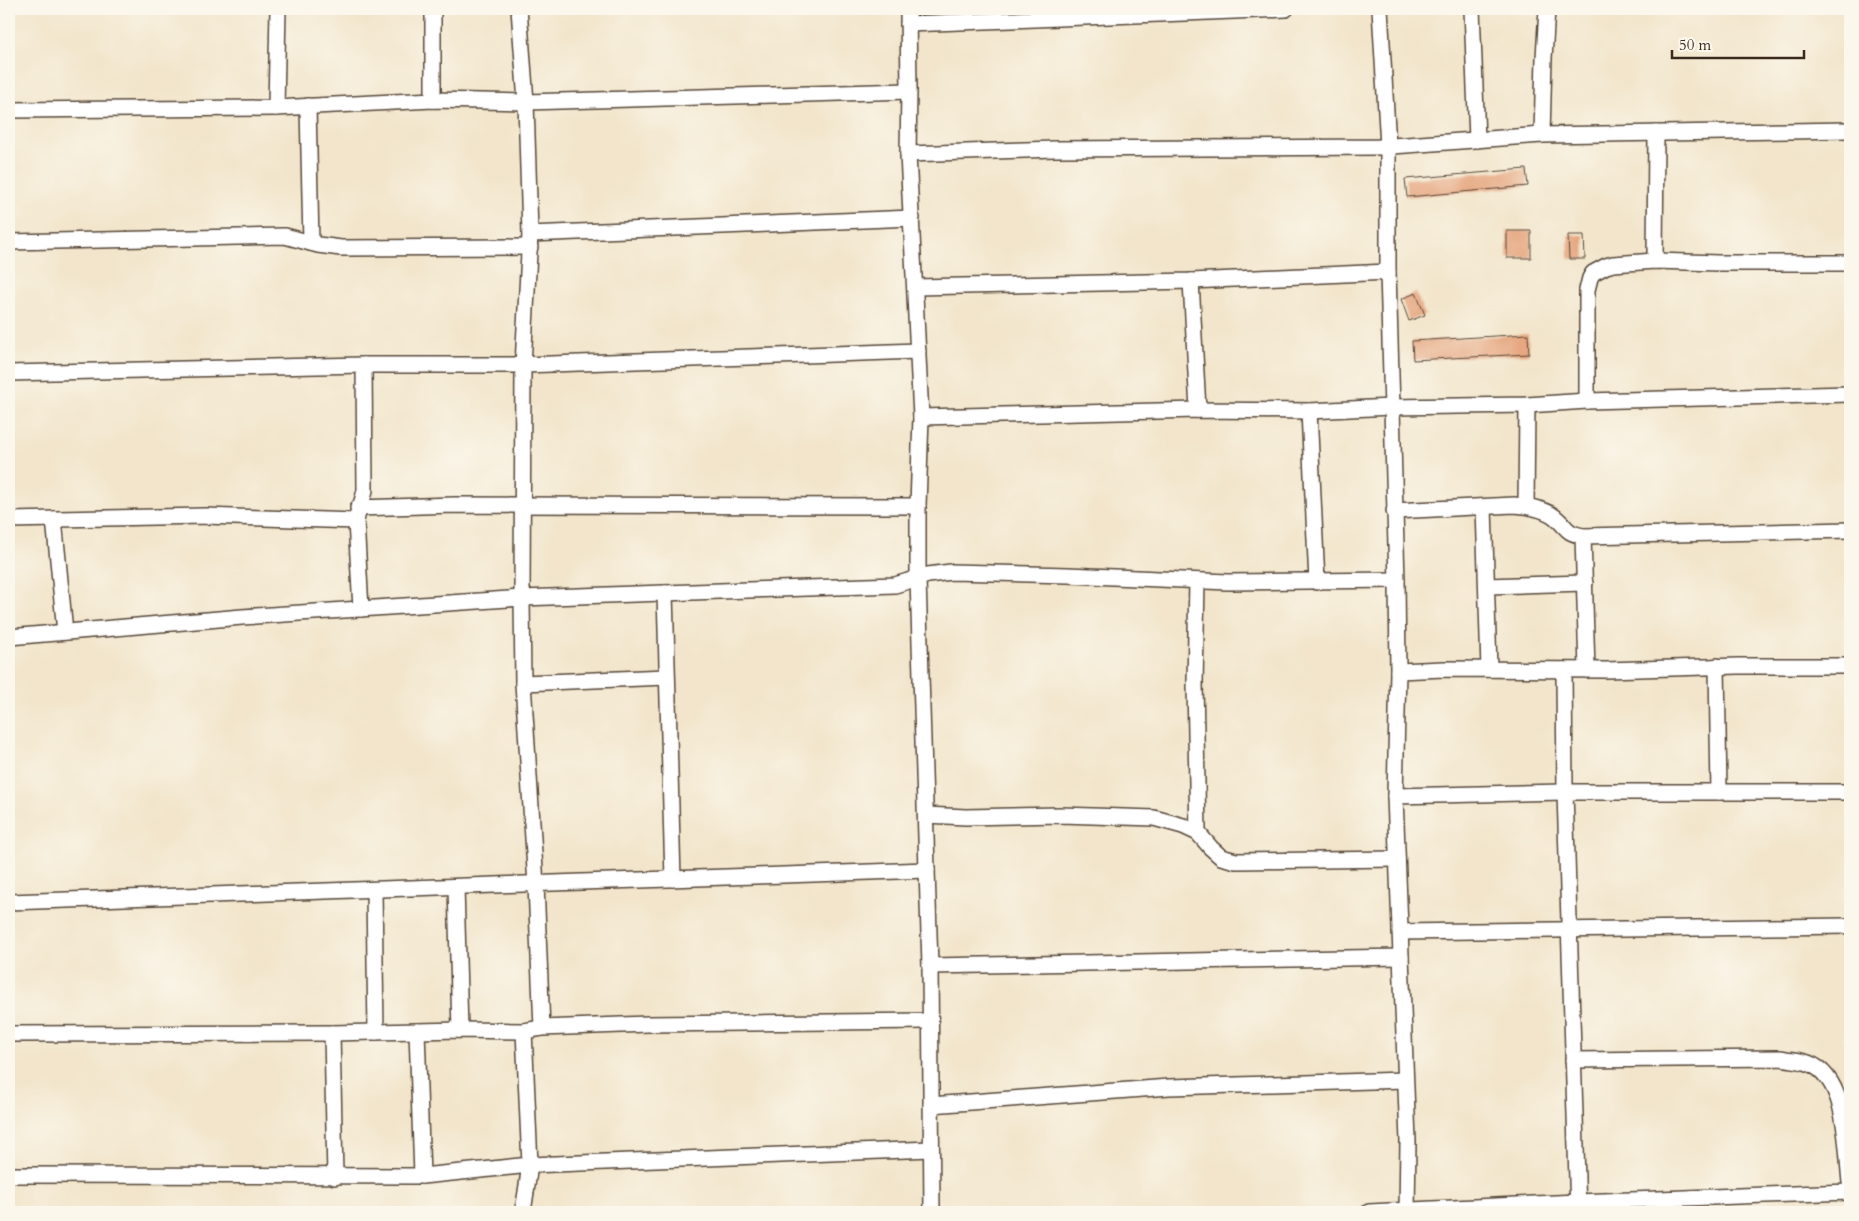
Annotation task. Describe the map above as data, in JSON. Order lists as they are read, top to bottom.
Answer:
{
  "scale_bar": "50 m"
}
